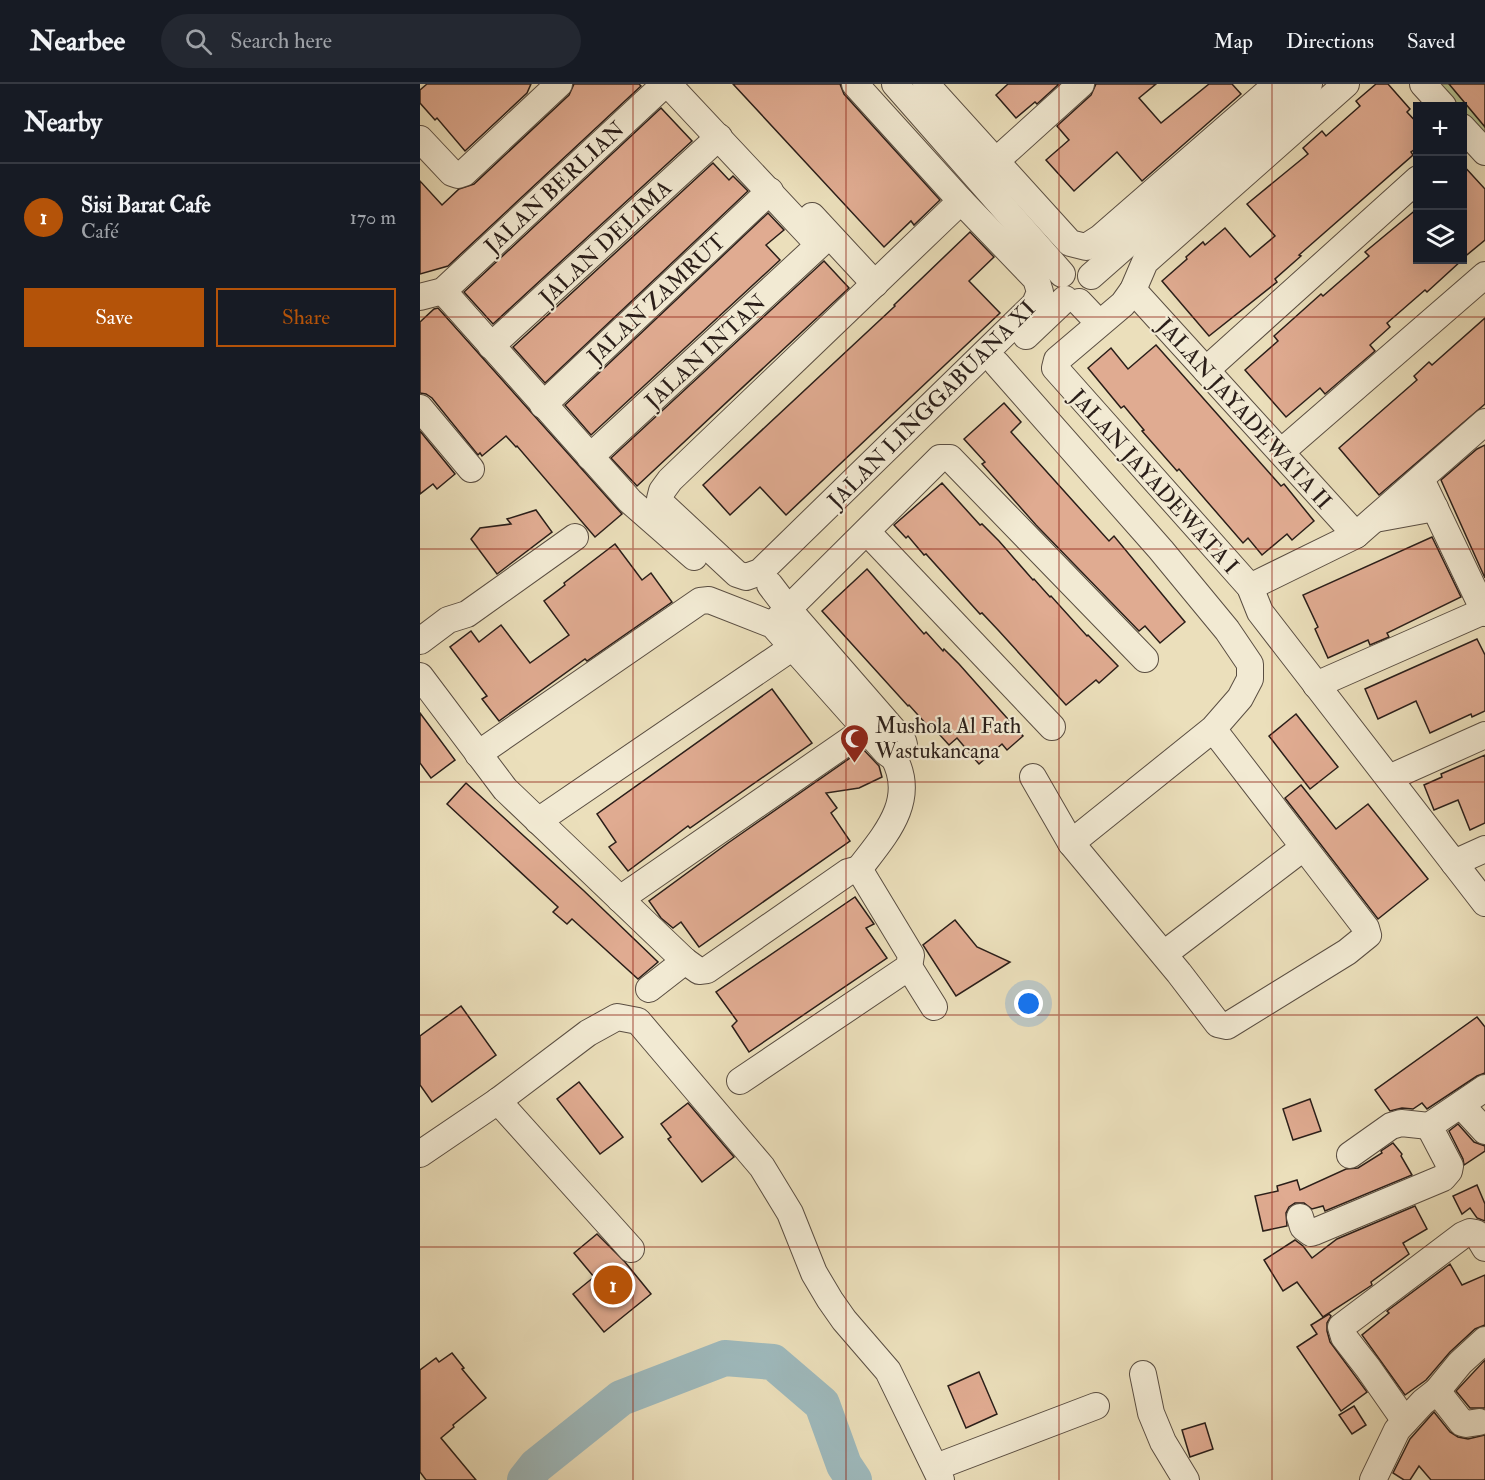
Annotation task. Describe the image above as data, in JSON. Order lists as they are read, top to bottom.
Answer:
{
  "streets": {
    "street": [
      "JALAN BERLIAN",
      "JALAN DELIMA",
      "JALAN ZAMRUT",
      "JALAN INTAN",
      "JALAN LINGGABUANA XI",
      "JALAN JAYADEWATA II",
      "JALAN JAYADEWATA I"
    ]
  },
  "crossings": [
    ["JALAN ZAMRUT", "JALAN INTAN"],
    ["JALAN JAYADEWATA II", "JALAN JAYADEWATA I"]
  ],
  "places": {
    "mosque": ["Mushola Al Fath Wastukancana"]
  },
  "page": {
    "header": "Nearbee",
    "search": "Search here",
    "nav": ["Map", "Directions", "Saved"],
    "heading": "Nearby",
    "map_buttons": ["+", "−"],
    "list": [
      {
        "mark": "1",
        "name": "Sisi Barat Cafe",
        "note": "Café",
        "value": "170 m"
      }
    ],
    "buttons": ["Save", "Share"],
    "pins": "1"
  }
}
